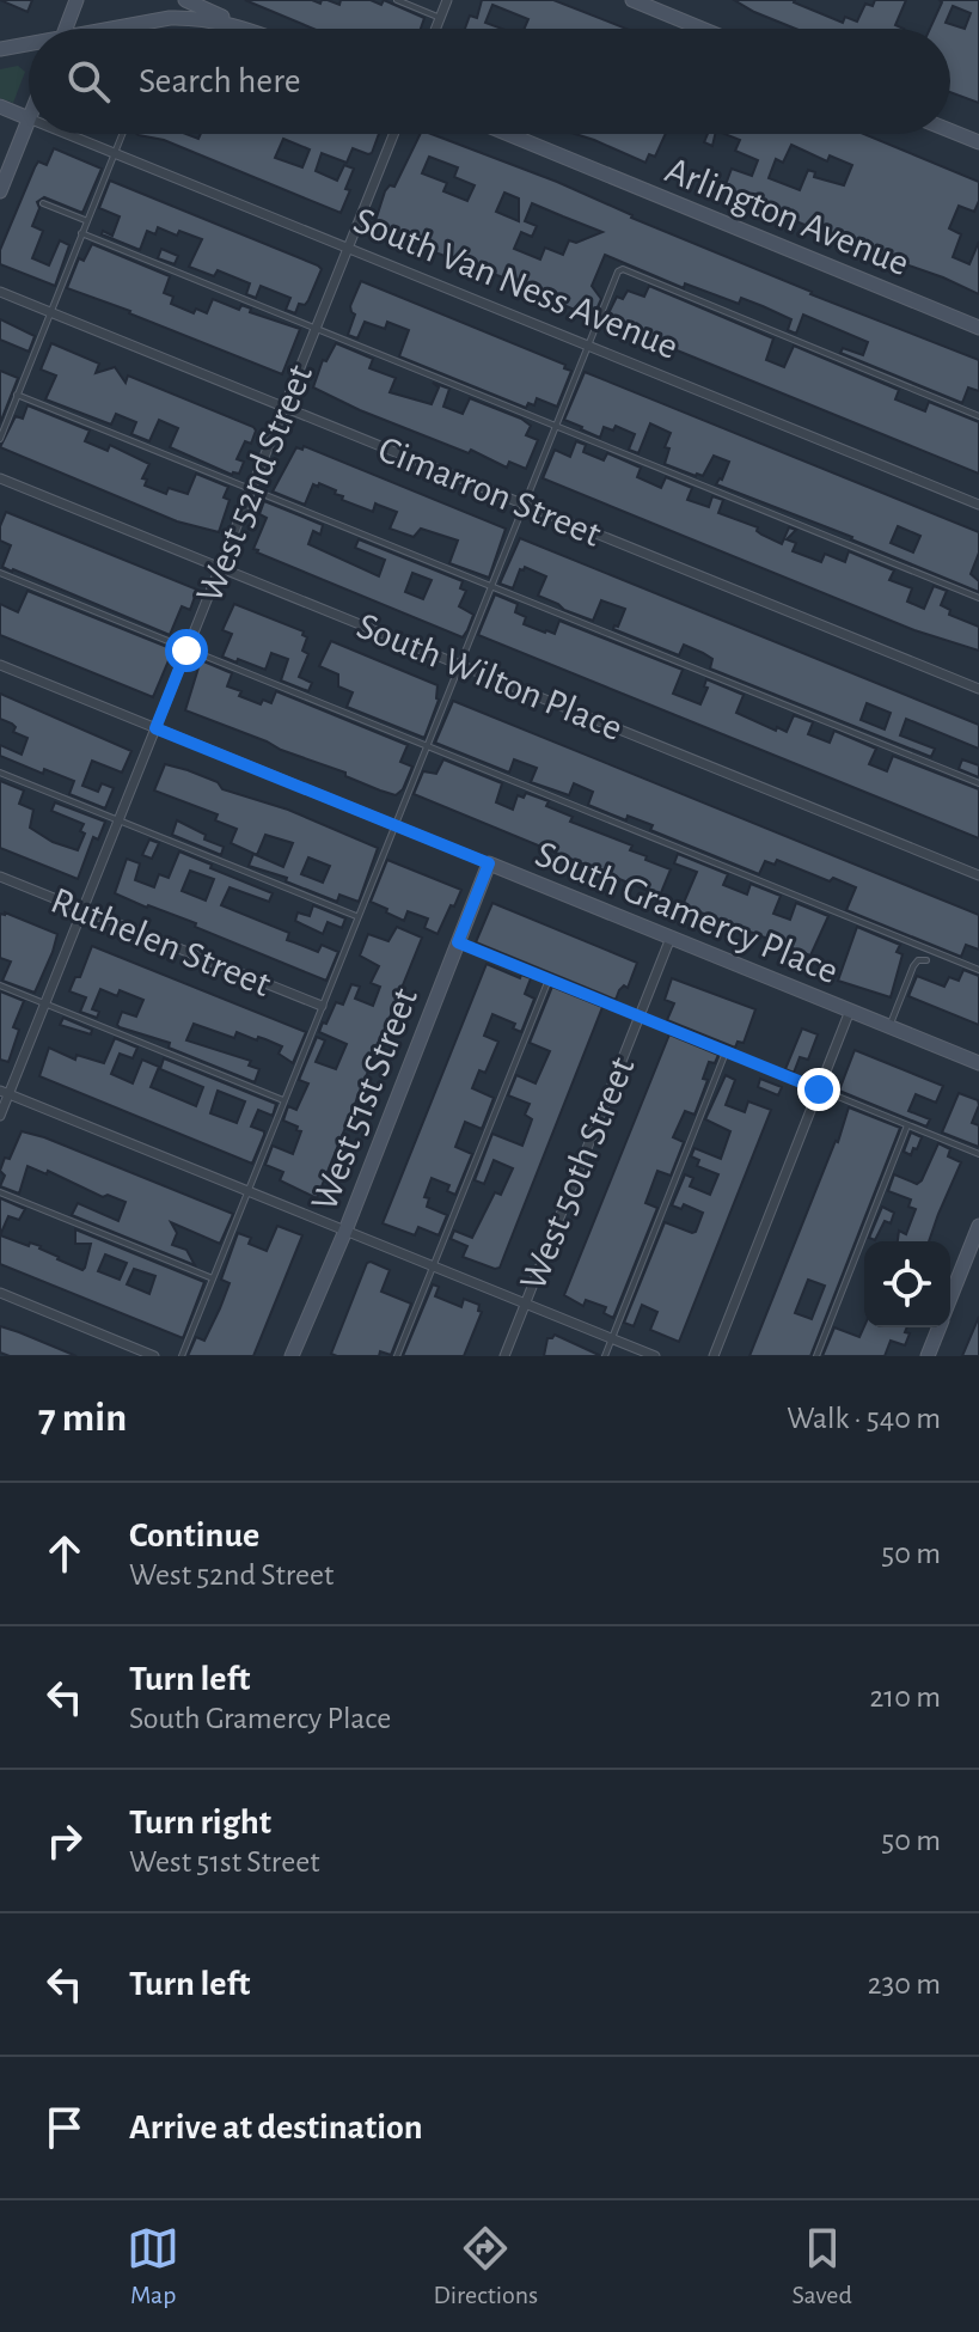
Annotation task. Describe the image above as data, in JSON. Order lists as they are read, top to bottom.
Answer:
{
  "streets": {
    "street": [
      "Arlington Avenue",
      "South Van Ness Avenue",
      "West 52nd Street",
      "Cimarron Street",
      "South Wilton Place",
      "South Gramercy Place",
      "Ruthelen Street",
      "West 51st Street",
      "West 50th Street"
    ]
  },
  "crossings": [
    ["South Van Ness Avenue", "West 52nd Street"],
    ["West 52nd Street", "Cimarron Street"],
    ["West 52nd Street", "South Wilton Place"],
    ["West 52nd Street", "South Gramercy Place"],
    ["West 52nd Street", "Ruthelen Street"],
    ["South Gramercy Place", "West 51st Street"],
    ["South Gramercy Place", "West 50th Street"]
  ],
  "page": {
    "search": "Search here",
    "heading": ["7 min", "Walk · 540 m"],
    "list": [
      ["Continue", "West 52nd Street", "50 m"],
      ["Turn left", "South Gramercy Place", "210 m"],
      ["Turn right", "West 51st Street", "50 m"],
      ["Turn left", "230 m"],
      "Arrive at destination"
    ],
    "nav": ["Map", "Directions", "Saved"]
  }
}
